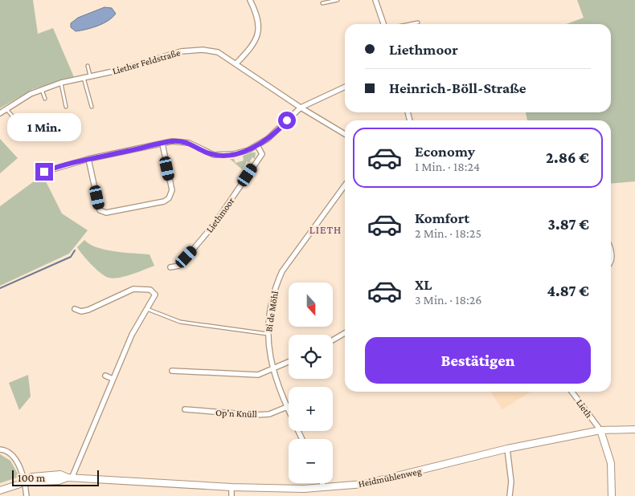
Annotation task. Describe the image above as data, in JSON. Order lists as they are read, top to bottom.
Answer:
{
  "streets": {
    "street": [
      "Liether Feldstraße",
      "Liethmoor",
      "Bi de Möhl",
      "Lieth",
      "Op'n Knüll",
      "Heidmühlenweg"
    ]
  },
  "crossings": [
    ["Bi de Möhl", "Op'n Knüll"],
    ["Lieth", "Heidmühlenweg"]
  ],
  "districts": ["LIETH"],
  "scale_bar": "100 m",
  "north": "bottom",
  "page": {
    "banner": ["Liethmoor", "Heinrich-Böll-Straße"],
    "bubble": "1 Min.",
    "list": [
      {
        "name": "Economy",
        "note": "1 Min. · 18:24",
        "value": "2.86 €"
      },
      {
        "name": "Komfort",
        "note": "2 Min. · 18:25",
        "value": "3.87 €"
      },
      {
        "name": "XL",
        "note": "3 Min. · 18:26",
        "value": "4.87 €"
      }
    ],
    "map_buttons": ["+", "−"],
    "buttons": "Bestätigen",
    "scale": "100 m"
  }
}
